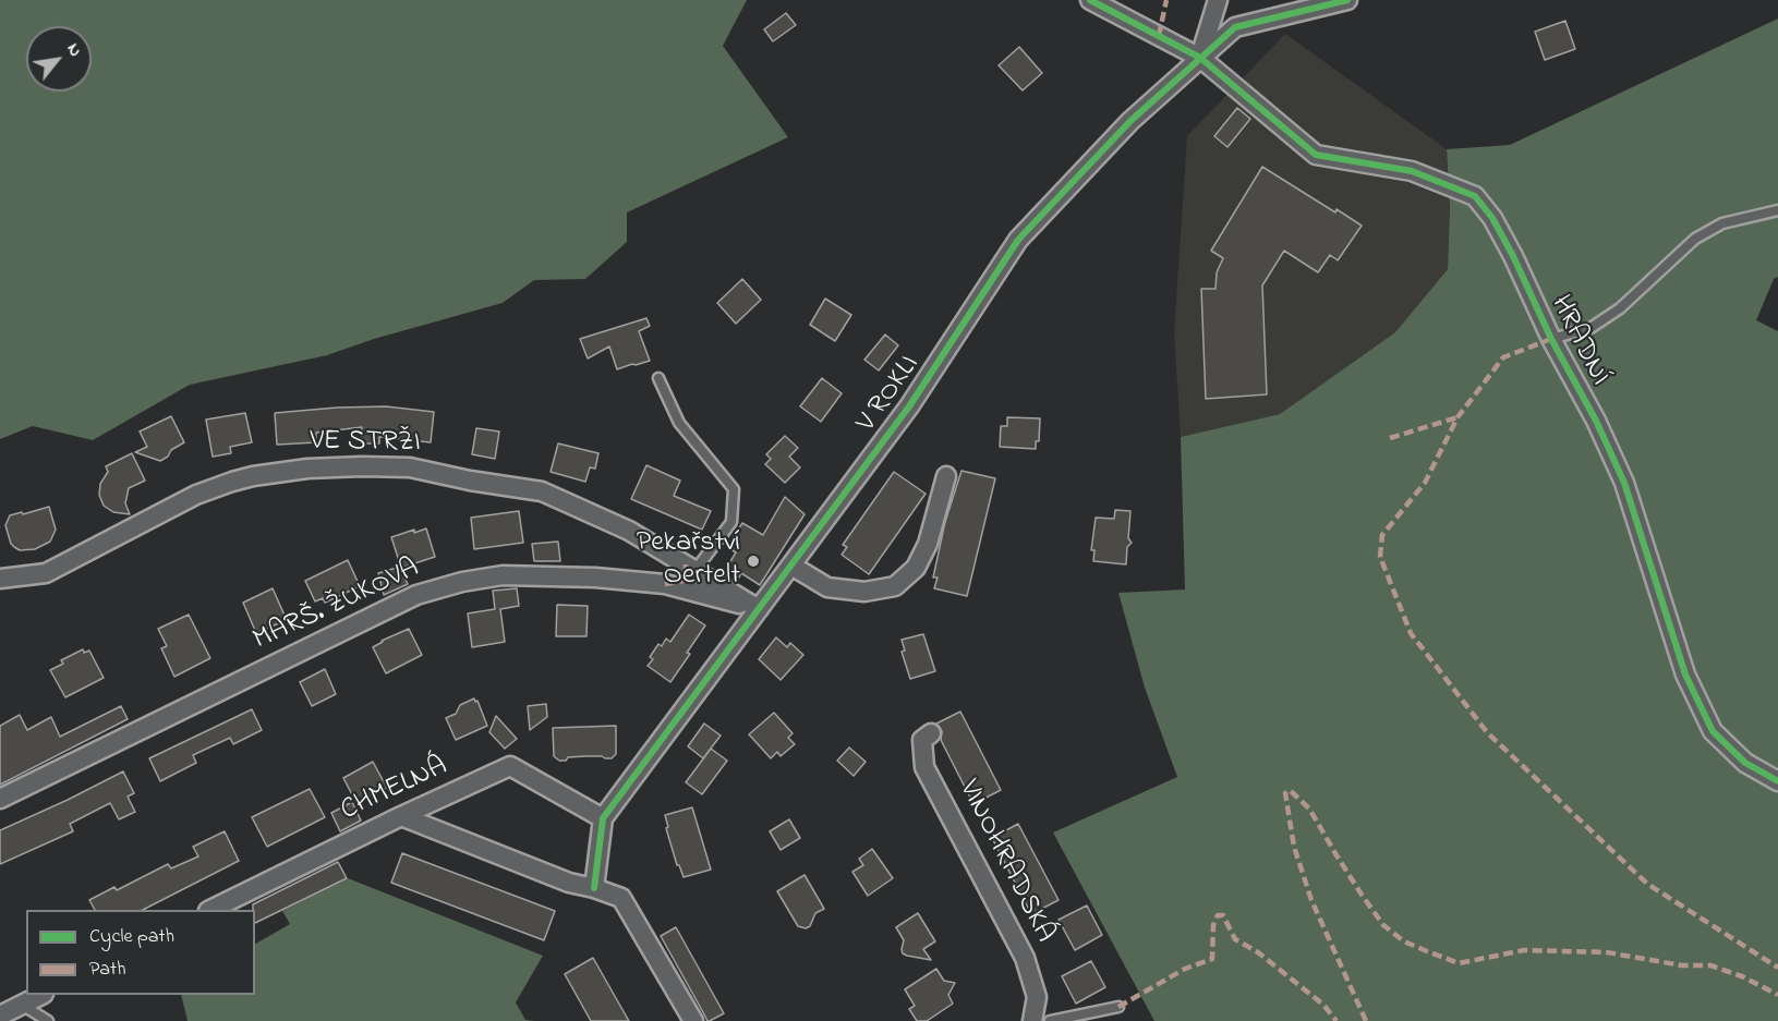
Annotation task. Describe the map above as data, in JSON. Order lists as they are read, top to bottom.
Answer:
{
  "streets": {
    "street": [
      "HRADNÍ",
      "V ROKLI",
      "VE STRŽI",
      "MARŠ. ŽUKOVA",
      "CHMELNÁ",
      "VINOHRADSKÁ"
    ]
  },
  "crossings": [
    ["HRADNÍ", "V ROKLI"],
    ["V ROKLI", "VE STRŽI"],
    ["V ROKLI", "MARŠ. ŽUKOVA"],
    ["V ROKLI", "CHMELNÁ"],
    ["VE STRŽI", "MARŠ. ŽUKOVA"]
  ],
  "places": ["Pekařství Oertelt"],
  "legend": ["Cycle path", "Path"],
  "north": "top right"
}
